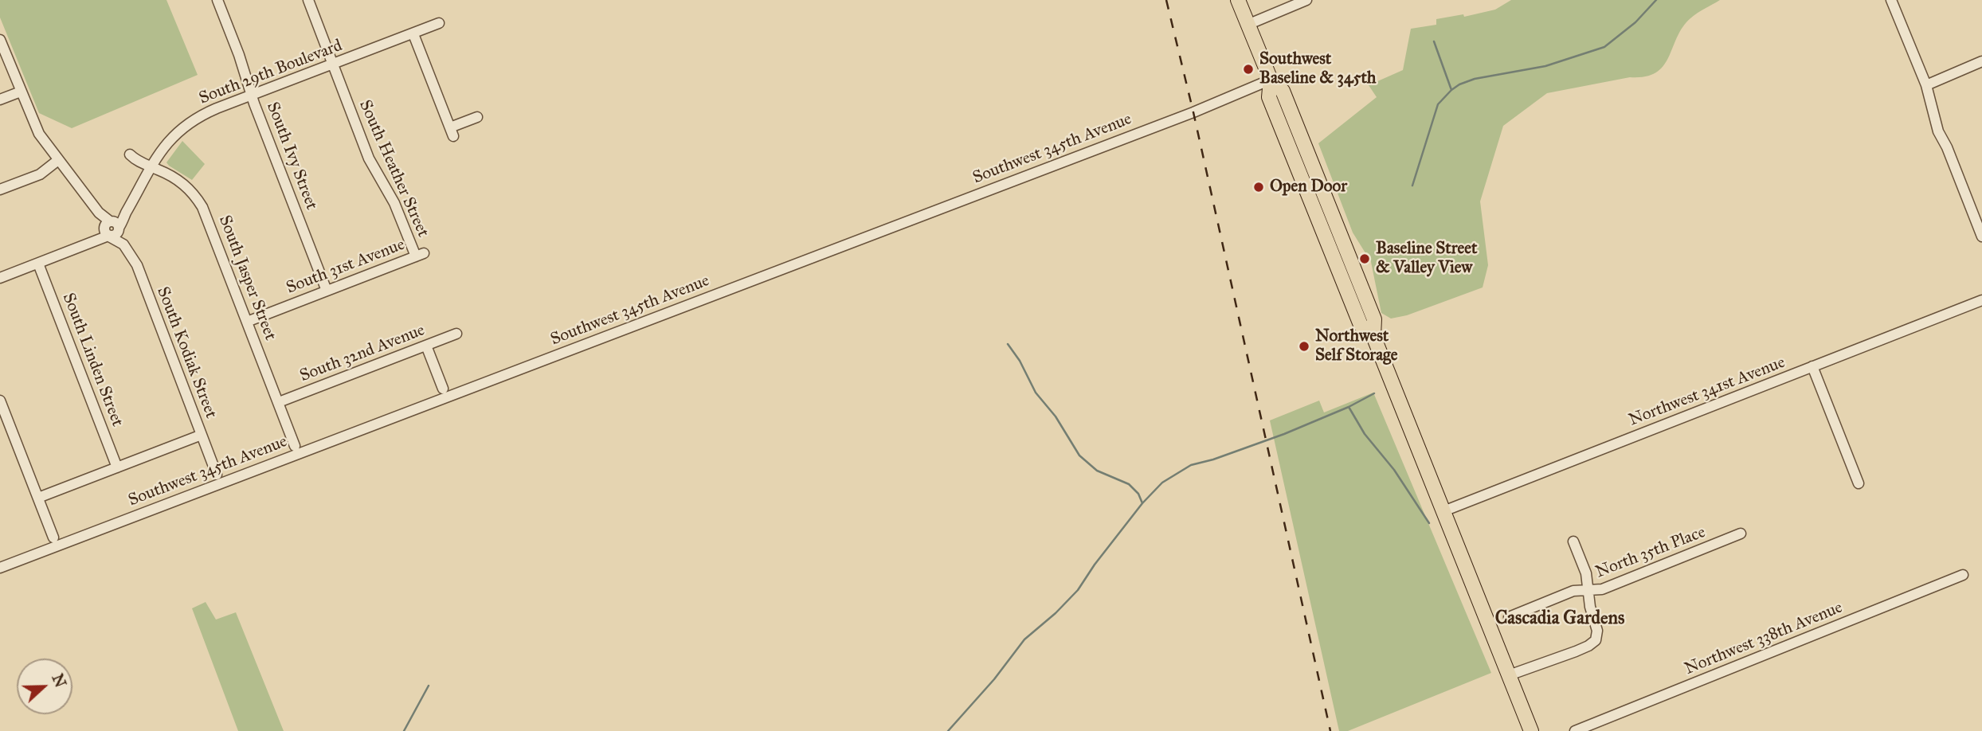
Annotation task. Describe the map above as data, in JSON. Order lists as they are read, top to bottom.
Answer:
{
  "streets": {
    "street": [
      "South 29th Boulevard",
      "Southwest 345th Avenue",
      "South Ivy Street",
      "South Heather Street",
      "South 31st Avenue",
      "South Jasper Street",
      "South Kodiak Street",
      "South 32nd Avenue",
      "South Linden Street",
      "Northwest 341st Avenue",
      "North 35th Place",
      "Northwest 338th Avenue"
    ]
  },
  "crossings": [
    ["South 29th Boulevard", "South Ivy Street"],
    ["South 29th Boulevard", "South Heather Street"],
    ["South 29th Boulevard", "South Jasper Street"],
    ["South 29th Boulevard", "South Kodiak Street"],
    ["South 29th Boulevard", "South Linden Street"],
    ["South Ivy Street", "South 31st Avenue"],
    ["South Heather Street", "South 31st Avenue"],
    ["South 31st Avenue", "South Jasper Street"],
    ["South Jasper Street", "South 32nd Avenue"]
  ],
  "districts": ["Cascadia Gardens"],
  "places": [
    "Southwest Baseline & 345th",
    "Open Door",
    "Baseline Street & Valley View",
    "Northwest Self Storage"
  ],
  "north": "right"
}
